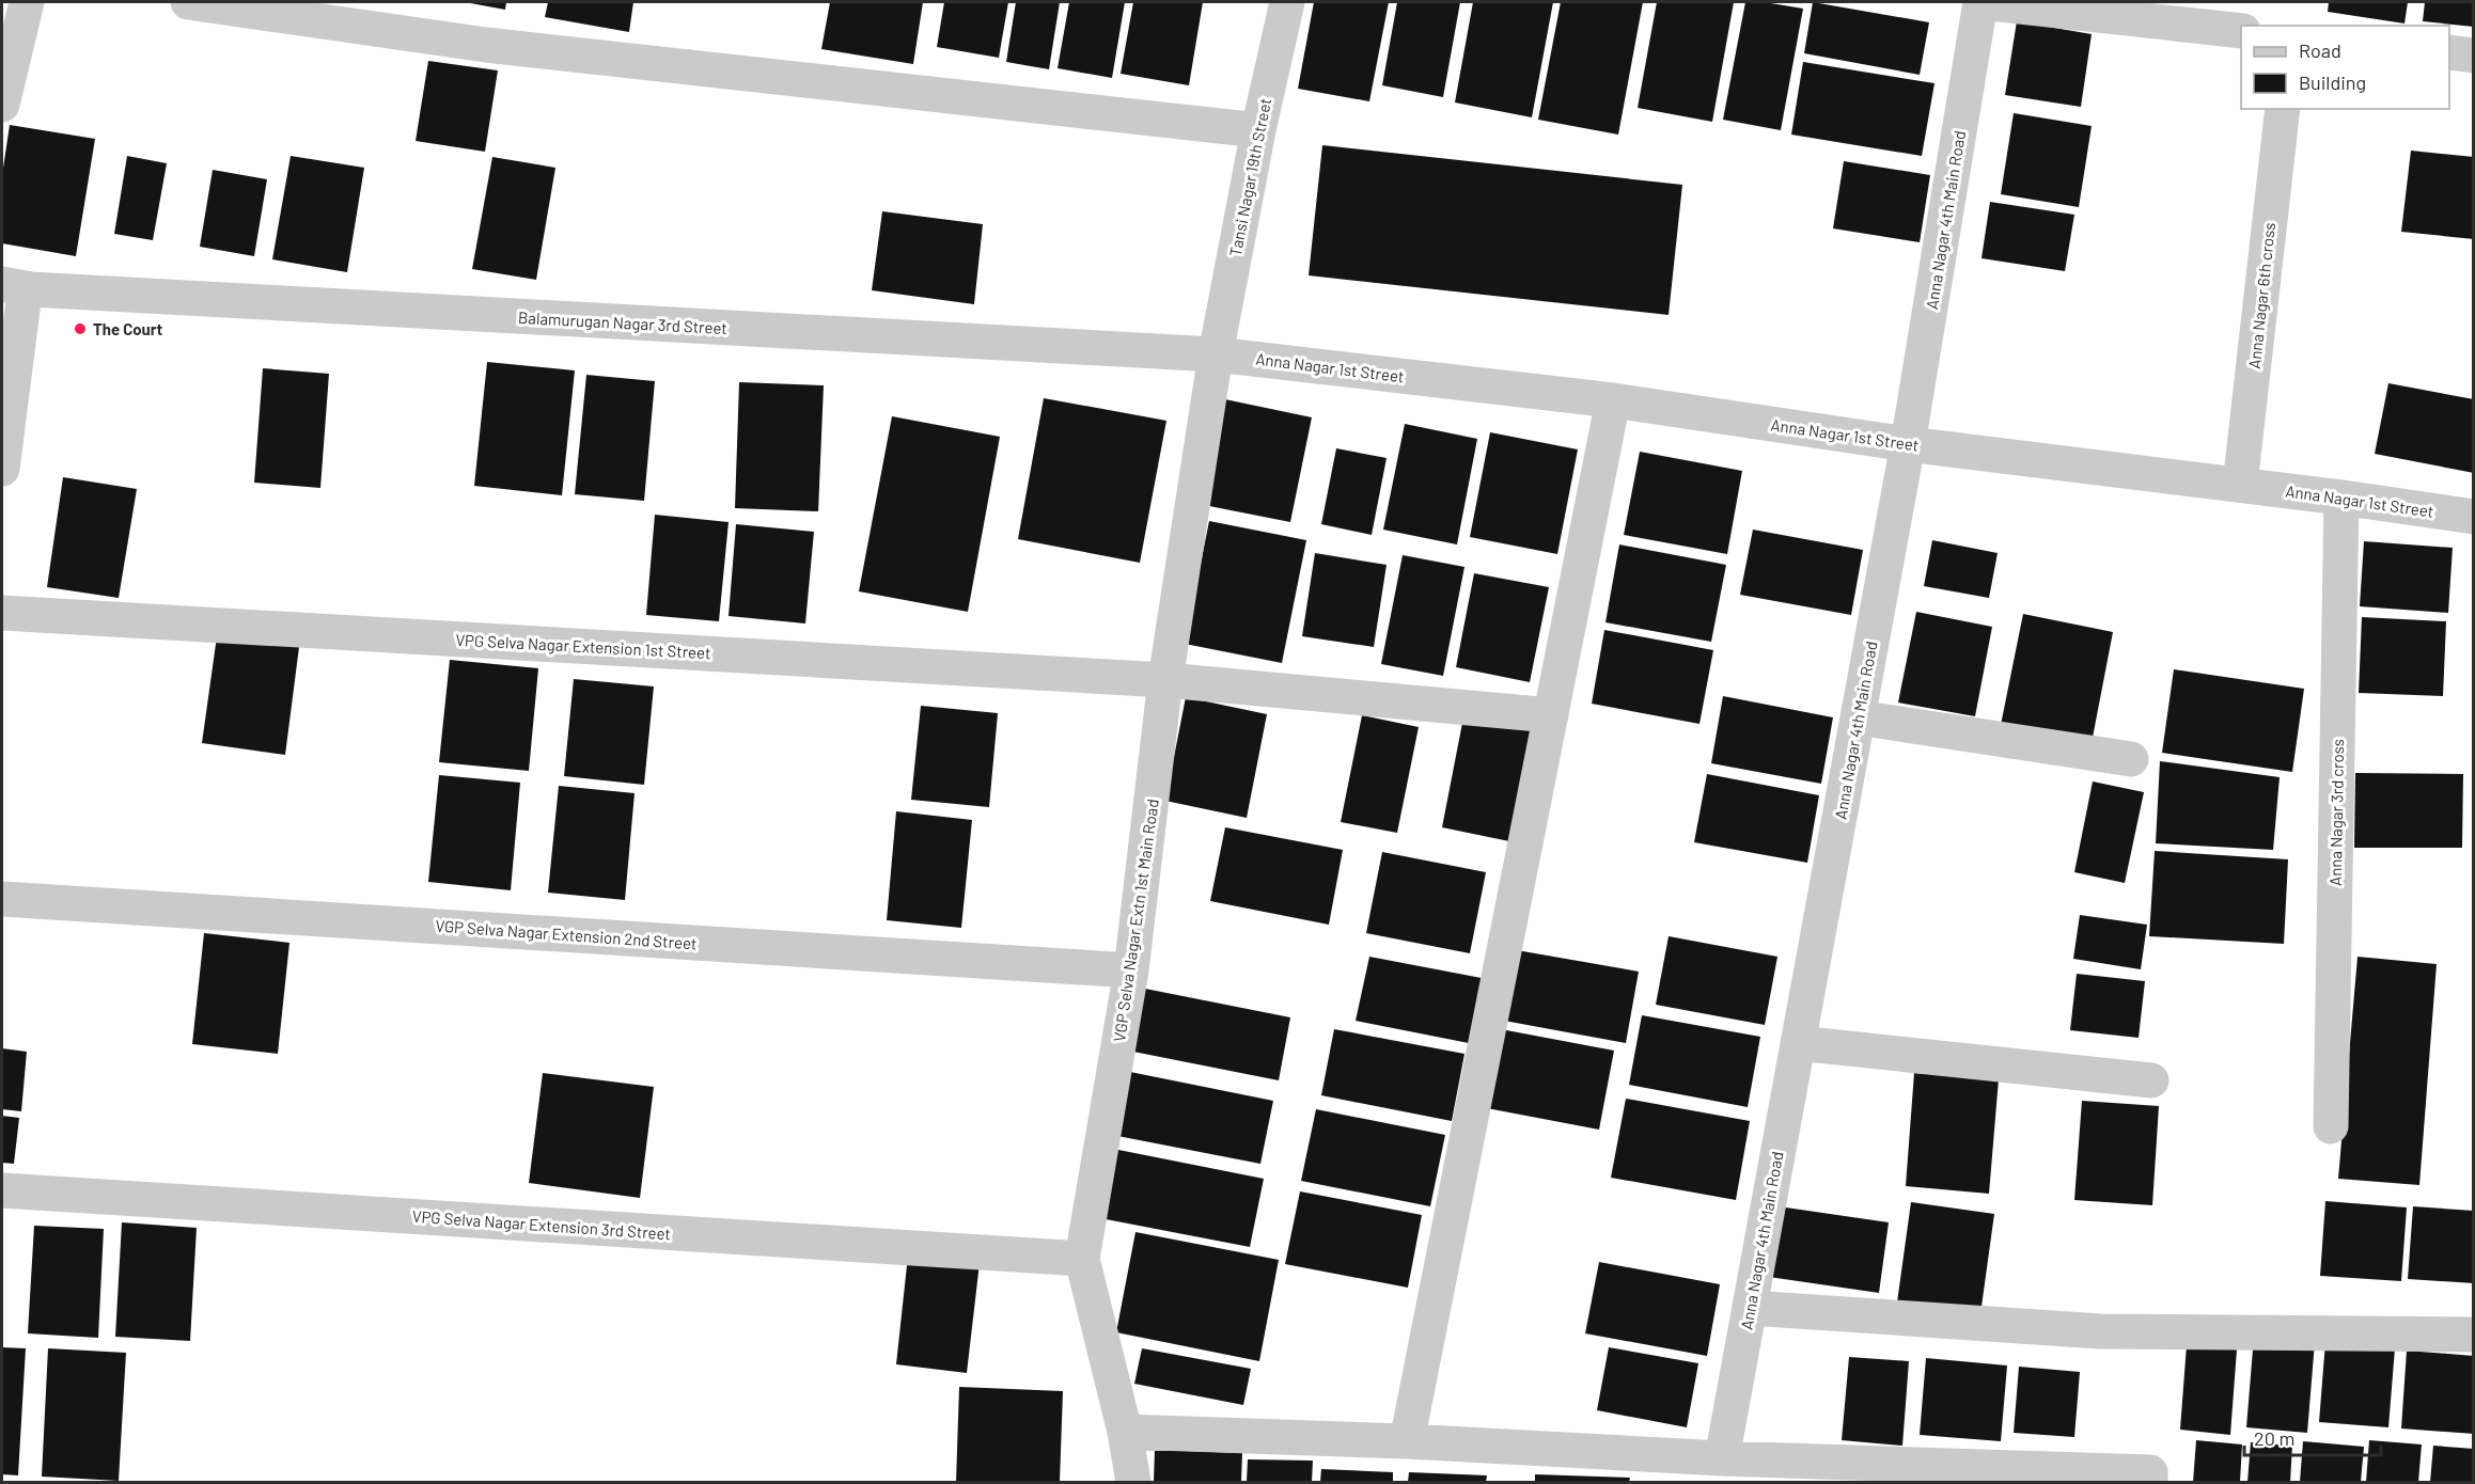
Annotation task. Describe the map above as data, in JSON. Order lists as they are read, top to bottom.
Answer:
{
  "streets": {
    "street": [
      "Tansi Nagar 19th Street",
      "Anna Nagar 4th Main Road",
      "Anna Nagar 6th cross",
      "Balamurugan Nagar 3rd Street",
      "Anna Nagar 1st Street",
      "VPG Selva Nagar Extension 1st Street",
      "Anna Nagar 3rd cross",
      "VGP Selva Nagar Extn 1st Main Road",
      "VGP Selva Nagar Extension 2nd Street",
      "VPG Selva Nagar Extension 3rd Street"
    ]
  },
  "crossings": [
    ["Tansi Nagar 19th Street", "Balamurugan Nagar 3rd Street"],
    ["Tansi Nagar 19th Street", "Anna Nagar 1st Street"],
    ["Tansi Nagar 19th Street", "VGP Selva Nagar Extn 1st Main Road"],
    ["Anna Nagar 4th Main Road", "Anna Nagar 1st Street"],
    ["Anna Nagar 6th cross", "Anna Nagar 1st Street"],
    ["Balamurugan Nagar 3rd Street", "Anna Nagar 1st Street"],
    ["Balamurugan Nagar 3rd Street", "VGP Selva Nagar Extn 1st Main Road"],
    ["Anna Nagar 1st Street", "Anna Nagar 3rd cross"],
    ["Anna Nagar 1st Street", "VGP Selva Nagar Extn 1st Main Road"],
    ["VPG Selva Nagar Extension 1st Street", "VGP Selva Nagar Extn 1st Main Road"],
    ["VGP Selva Nagar Extn 1st Main Road", "VGP Selva Nagar Extension 2nd Street"],
    ["VGP Selva Nagar Extn 1st Main Road", "VPG Selva Nagar Extension 3rd Street"]
  ],
  "places": ["The Court"],
  "legend": ["Road", "Building"],
  "scale_bar": "20 m"
}
